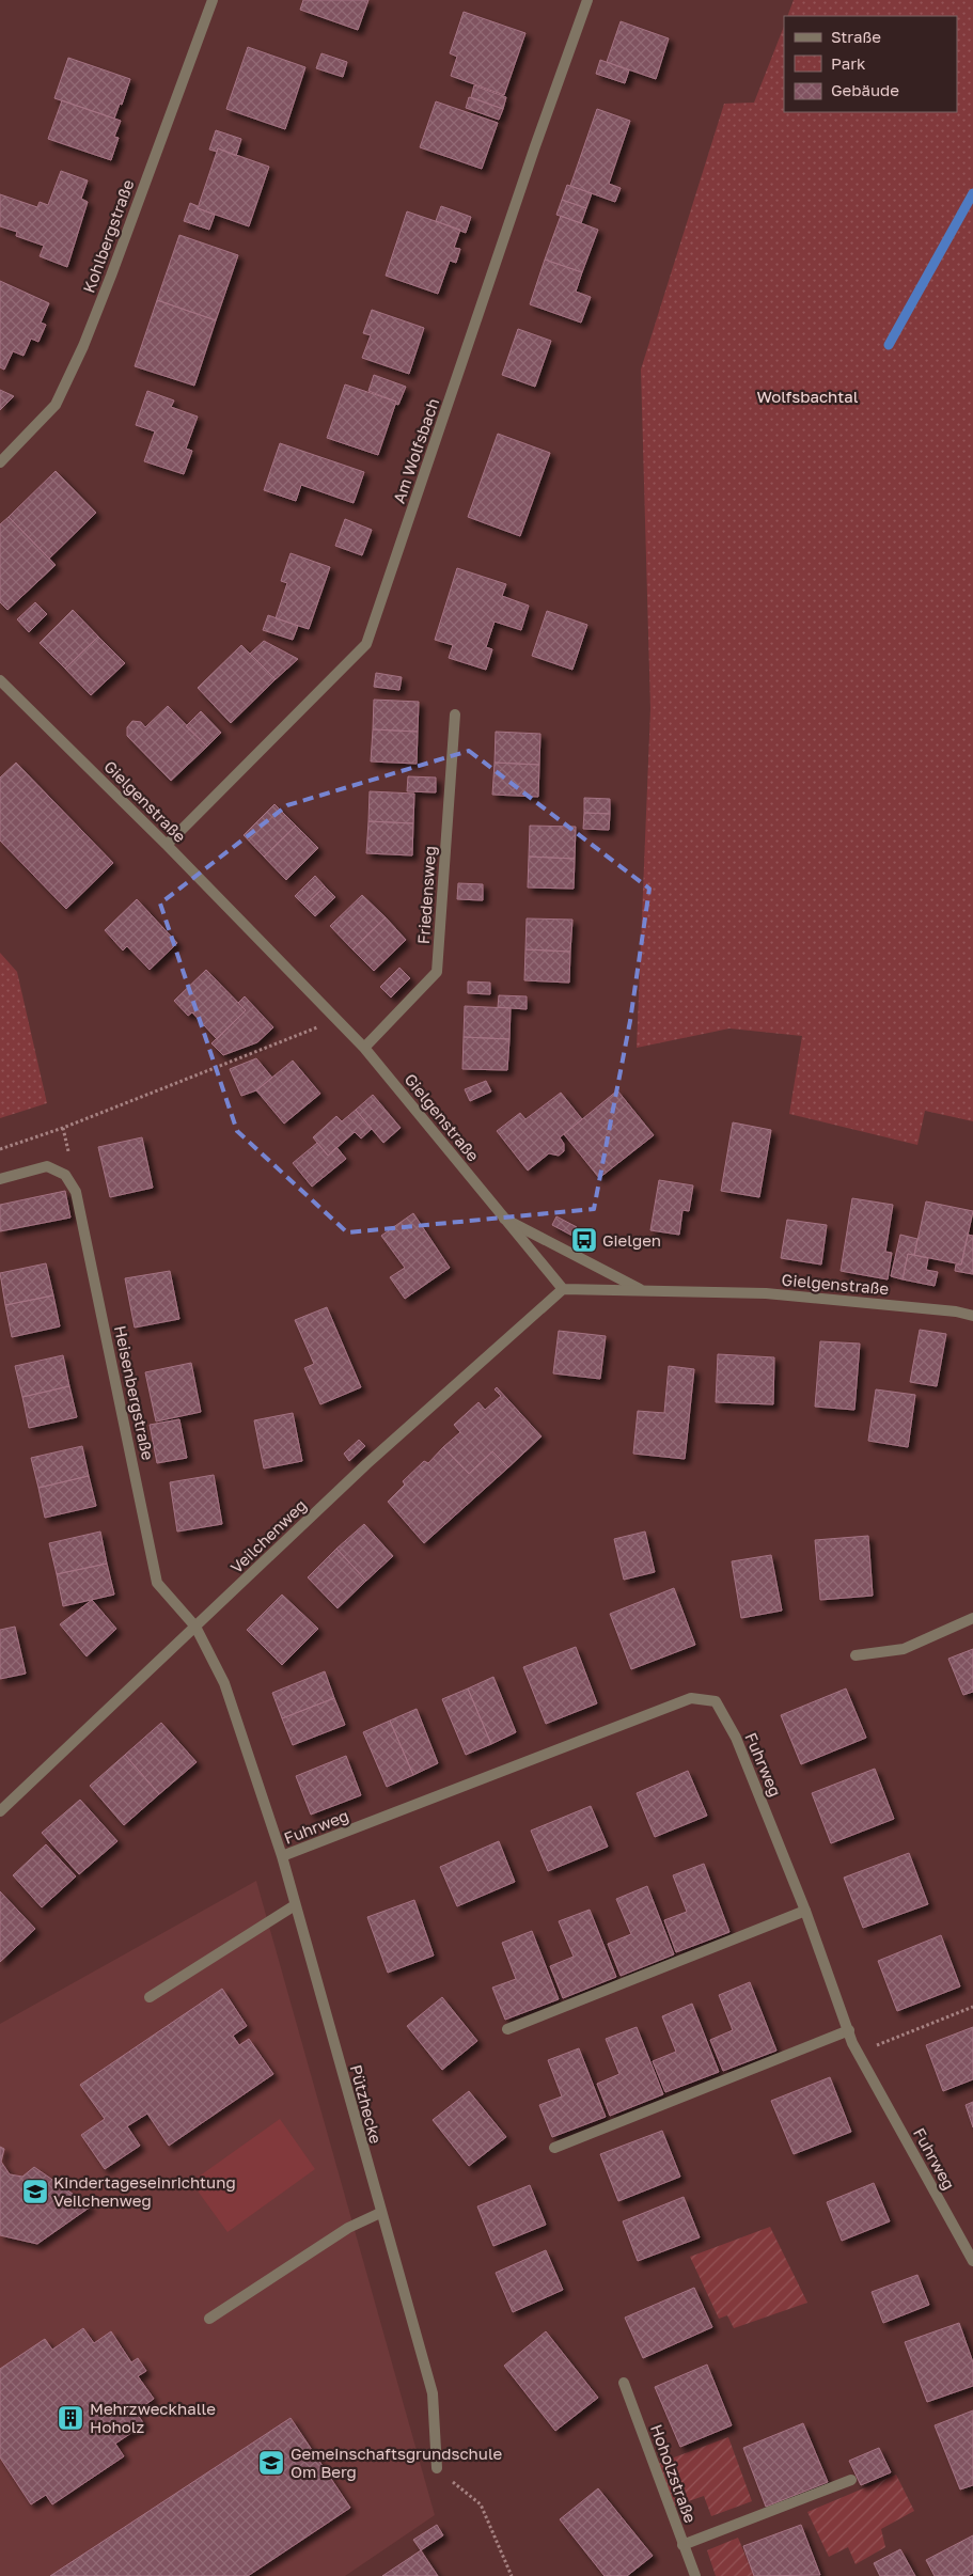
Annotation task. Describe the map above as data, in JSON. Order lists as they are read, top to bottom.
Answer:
{
  "streets": {
    "street": [
      "Kohlbergstraße",
      "Am Wolfsbach",
      "Gielgenstraße",
      "Friedensweg",
      "Heisenbergstraße",
      "Veilchenweg",
      "Fuhrweg",
      "Pützhecke",
      "Hoholzstraße"
    ]
  },
  "crossings": [
    ["Am Wolfsbach", "Gielgenstraße"],
    ["Gielgenstraße", "Friedensweg"],
    ["Gielgenstraße", "Veilchenweg"],
    ["Heisenbergstraße", "Veilchenweg"],
    ["Heisenbergstraße", "Pützhecke"],
    ["Veilchenweg", "Pützhecke"],
    ["Fuhrweg", "Pützhecke"]
  ],
  "parks": ["Wolfsbachtal"],
  "places": {
    "bus stop": ["Gielgen"],
    "school or university": ["Kindertageseinrichtung Veilchenweg", "Gemeinschaftsgrundschule Om Berg"],
    "building": ["Mehrzweckhalle Hoholz"]
  },
  "legend": ["Straße", "Park", "Gebäude"]
}
